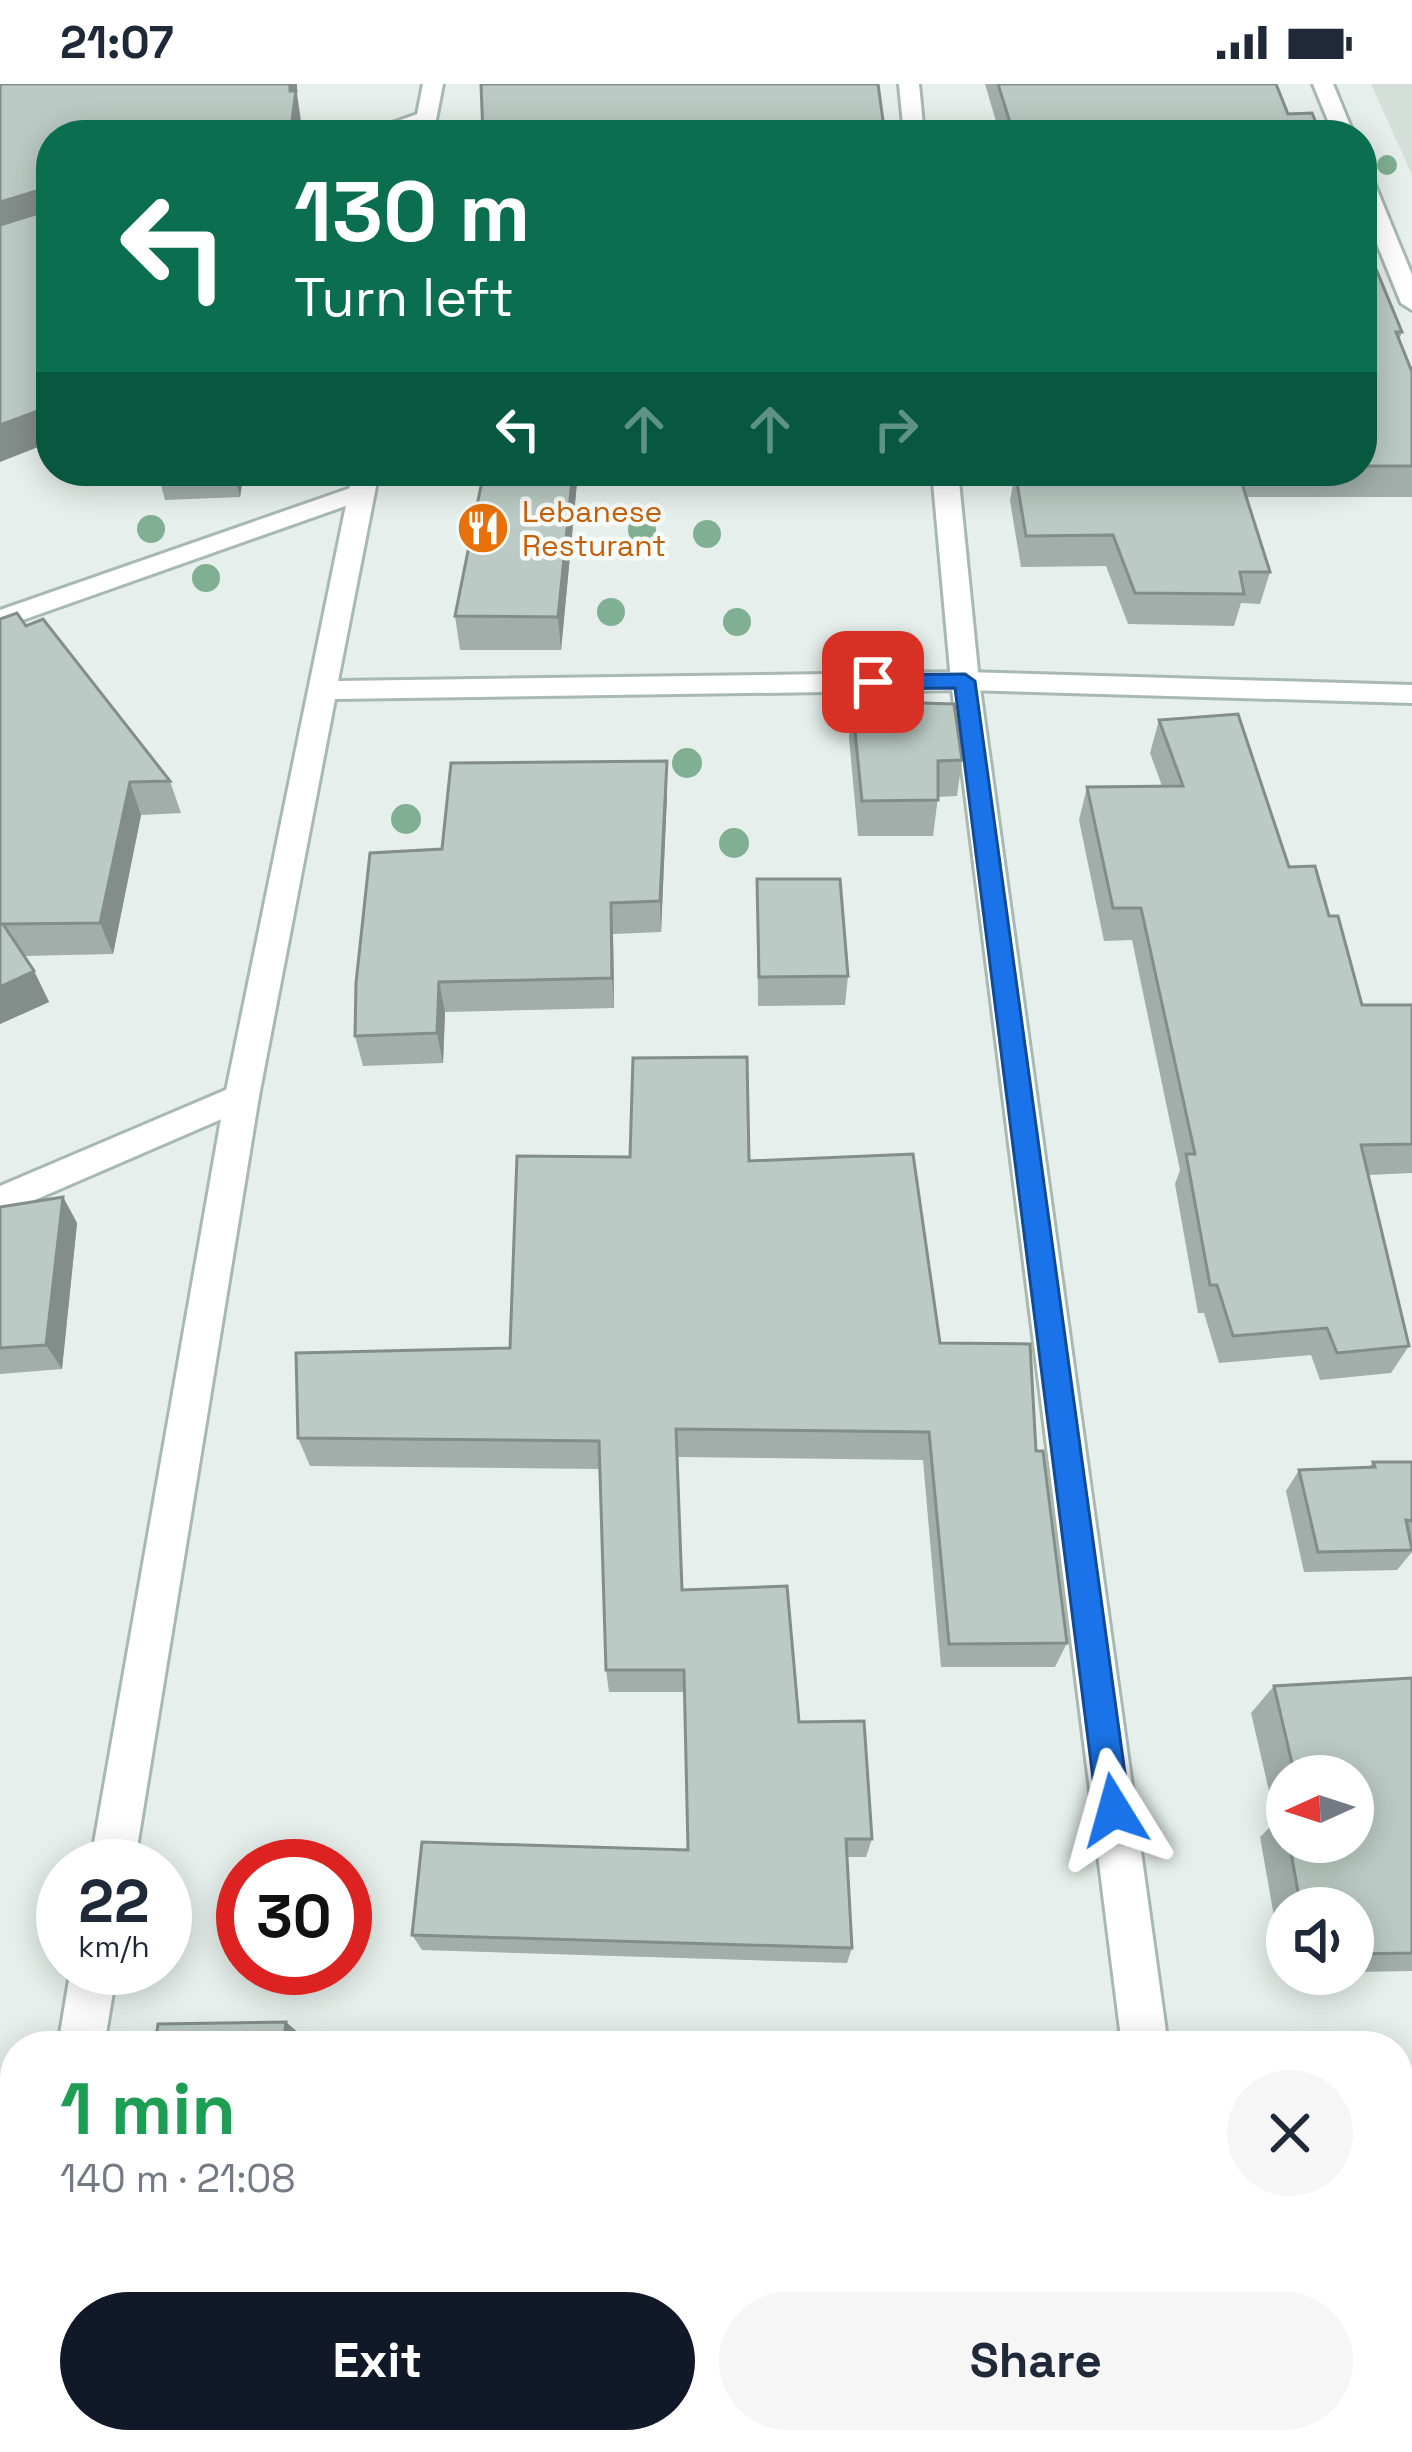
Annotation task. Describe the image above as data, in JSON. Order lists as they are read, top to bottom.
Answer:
{
  "places": {
    "restaurant": ["Lebanese Resturant"]
  },
  "north": "left",
  "page": {
    "status": "21:07",
    "turn": ["130 m", "Turn left"],
    "speed": "22 km/h",
    "limit": "30",
    "heading": ["1 min", "140 m · 21:08"],
    "buttons": ["Exit", "Share"]
  }
}
